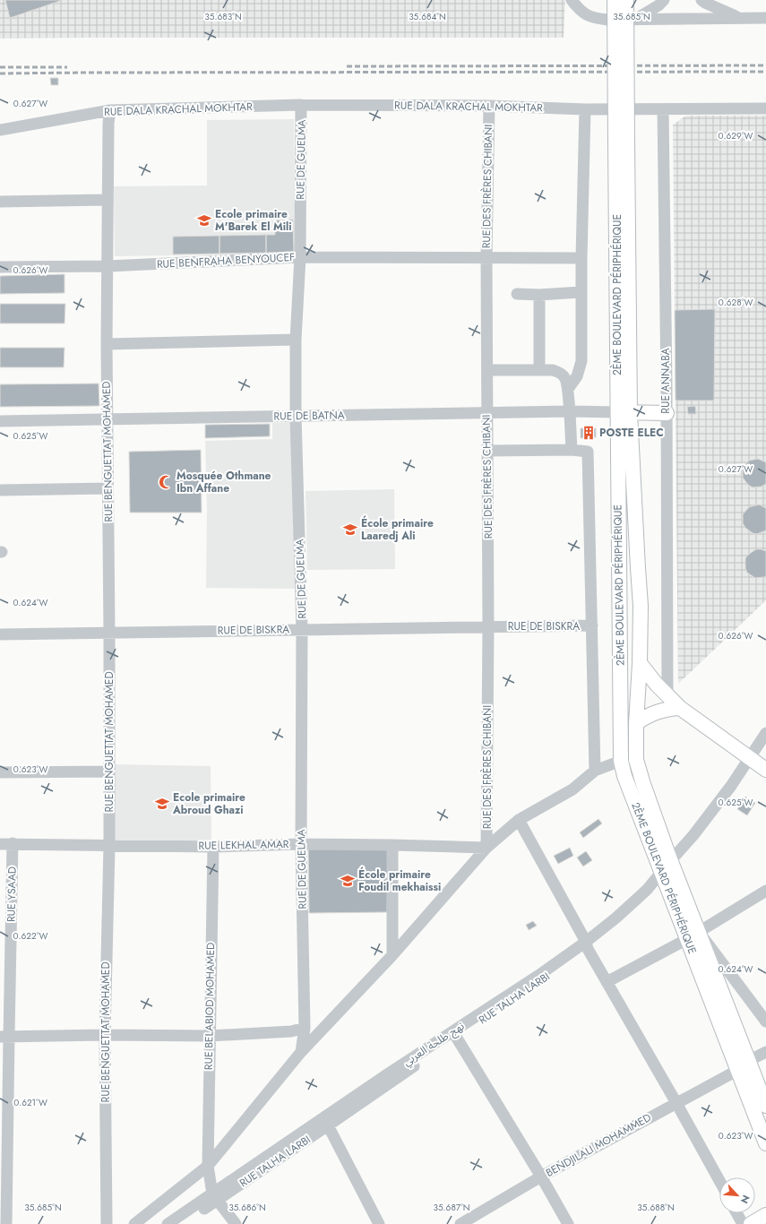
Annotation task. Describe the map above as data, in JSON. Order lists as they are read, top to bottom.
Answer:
{
  "streets": {
    "main road": ["2ÈME BOULEVARD PÉRIPHÉRIQUE"],
    "street": [
      "RUE DALA KRACHAL MOKHTAR",
      "RUE DE GUELMA",
      "RUE DES FRÈRES CHIBANI",
      "RUE BENFRAHA BENYOUCEF",
      "RUE ANNABA",
      "RUE DE BATNA",
      "RUE BENGUETTAT MOHAMED",
      "RUE DE BISKRA",
      "RUE LEKHAL AMAR",
      "RUE YSAAD",
      "RUE TALHA LARBI",
      "RUE BELABIOD MOHAMED",
      "نهج طلحة العربي",
      "BENDJILALI MOHAMMED"
    ]
  },
  "crossings": [
    ["RUE DALA KRACHAL MOKHTAR", "RUE DE GUELMA"],
    ["RUE DALA KRACHAL MOKHTAR", "RUE DES FRÈRES CHIBANI"],
    ["RUE DALA KRACHAL MOKHTAR", "RUE ANNABA"],
    ["RUE DALA KRACHAL MOKHTAR", "RUE BENGUETTAT MOHAMED"],
    ["RUE DE GUELMA", "RUE BENFRAHA BENYOUCEF"],
    ["RUE DE GUELMA", "RUE DE BATNA"],
    ["RUE DE GUELMA", "RUE DE BISKRA"],
    ["RUE DE GUELMA", "RUE LEKHAL AMAR"],
    ["RUE DES FRÈRES CHIBANI", "RUE BENFRAHA BENYOUCEF"],
    ["RUE DES FRÈRES CHIBANI", "RUE DE BATNA"],
    ["RUE DES FRÈRES CHIBANI", "RUE DE BISKRA"],
    ["RUE DES FRÈRES CHIBANI", "RUE LEKHAL AMAR"],
    ["RUE BENFRAHA BENYOUCEF", "RUE BENGUETTAT MOHAMED"],
    ["2ÈME BOULEVARD PÉRIPHÉRIQUE", "RUE DE BATNA"],
    ["2ÈME BOULEVARD PÉRIPHÉRIQUE", "نهج طلحة العربي"],
    ["2ÈME BOULEVARD PÉRIPHÉRIQUE", "BENDJILALI MOHAMMED"],
    ["RUE DE BATNA", "RUE BENGUETTAT MOHAMED"],
    ["RUE BENGUETTAT MOHAMED", "RUE DE BISKRA"],
    ["RUE BENGUETTAT MOHAMED", "RUE LEKHAL AMAR"],
    ["RUE LEKHAL AMAR", "RUE YSAAD"],
    ["RUE LEKHAL AMAR", "RUE BELABIOD MOHAMED"],
    ["RUE TALHA LARBI", "RUE BELABIOD MOHAMED"],
    ["RUE TALHA LARBI", "نهج طلحة العربي"],
    ["RUE BELABIOD MOHAMED", "نهج طلحة العربي"]
  ],
  "places": {
    "school or university": [
      "Ecole primaire M'Barek El Mili",
      "École primaire Laaredj Ali",
      "Ecole primaire Abroud Ghazi",
      "École primaire Foudil mekhaissi"
    ],
    "building": ["POSTE ELEC"],
    "mosque": ["Mosquée Othmane Ibn Affane"]
  },
  "north": "bottom right",
  "coordinates": [
    "35.683°N",
    "35.684°N",
    "35.685°N",
    "0.627°W",
    "0.629°W",
    "0.626°W",
    "0.628°W",
    "0.625°W",
    "0.624°W",
    "0.623°W",
    "0.622°W",
    "0.621°W",
    "35.686°N",
    "35.687°N",
    "35.688°N"
  ]
}
